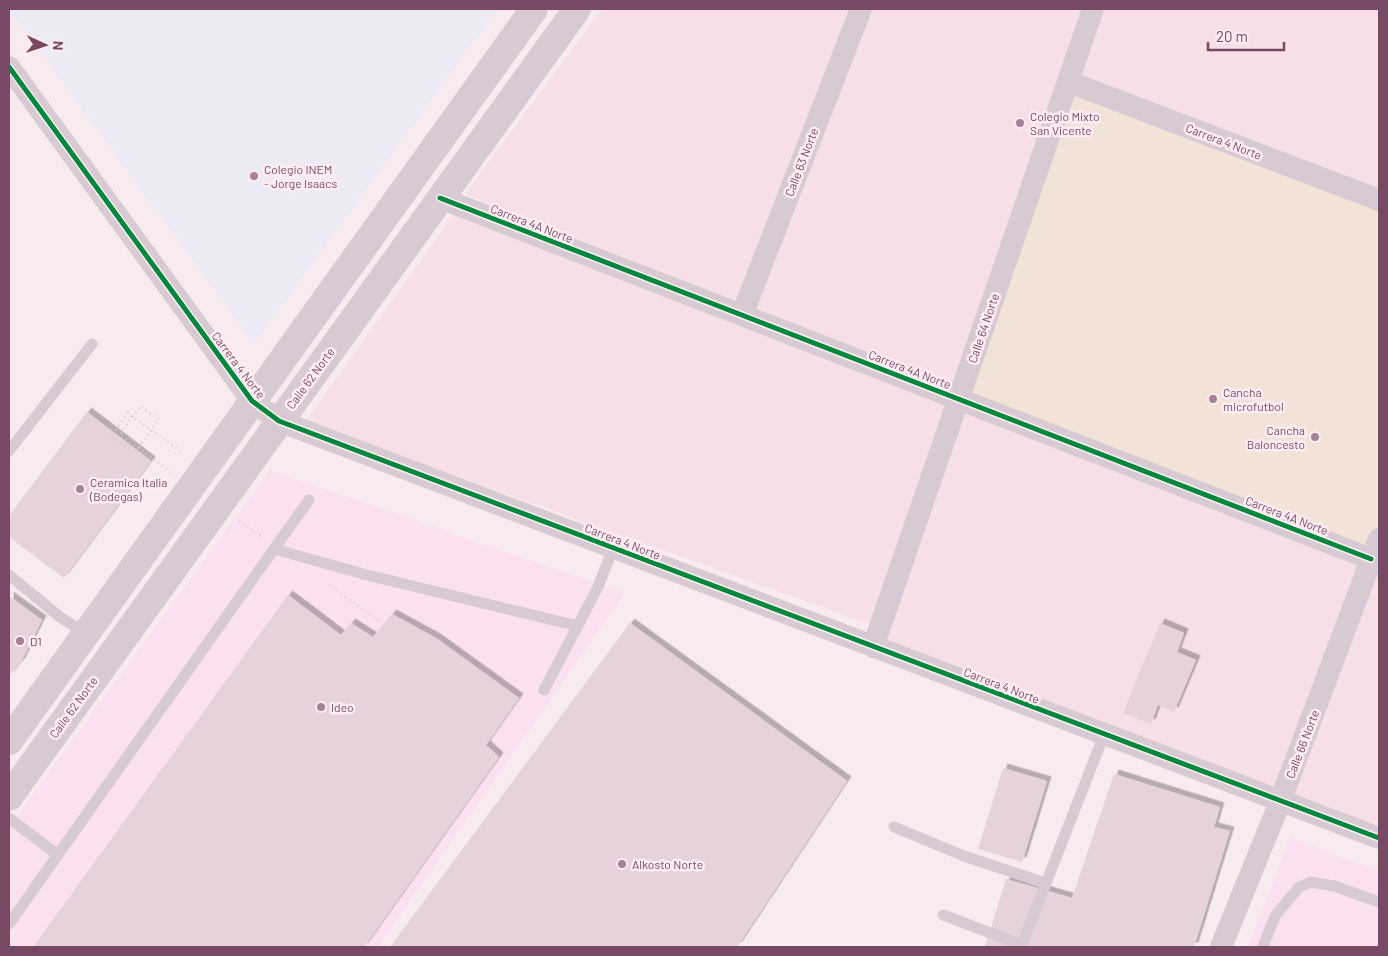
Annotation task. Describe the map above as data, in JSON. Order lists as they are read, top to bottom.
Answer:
{
  "streets": {
    "street": [
      "Carrera 4 Norte",
      "Calle 63 Norte",
      "Carrera 4A Norte",
      "Calle 64 Norte",
      "Calle 62 Norte",
      "Calle 66 Norte"
    ]
  },
  "crossings": [
    ["Carrera 4 Norte", "Calle 64 Norte"],
    ["Carrera 4 Norte", "Calle 62 Norte"],
    ["Carrera 4 Norte", "Calle 66 Norte"],
    ["Calle 63 Norte", "Carrera 4A Norte"],
    ["Carrera 4A Norte", "Calle 64 Norte"],
    ["Carrera 4A Norte", "Calle 62 Norte"],
    ["Carrera 4A Norte", "Calle 66 Norte"]
  ],
  "places": [
    "Colegio Mixto San Vicente",
    "Colegio INEM - Jorge Isaacs",
    "Cancha microfutbol",
    "Cancha Baloncesto",
    "Ceramica Italia (Bodegas)",
    "D1",
    "Ideo",
    "Alkosto Norte"
  ],
  "scale_bar": "20 m",
  "north": "right"
}
